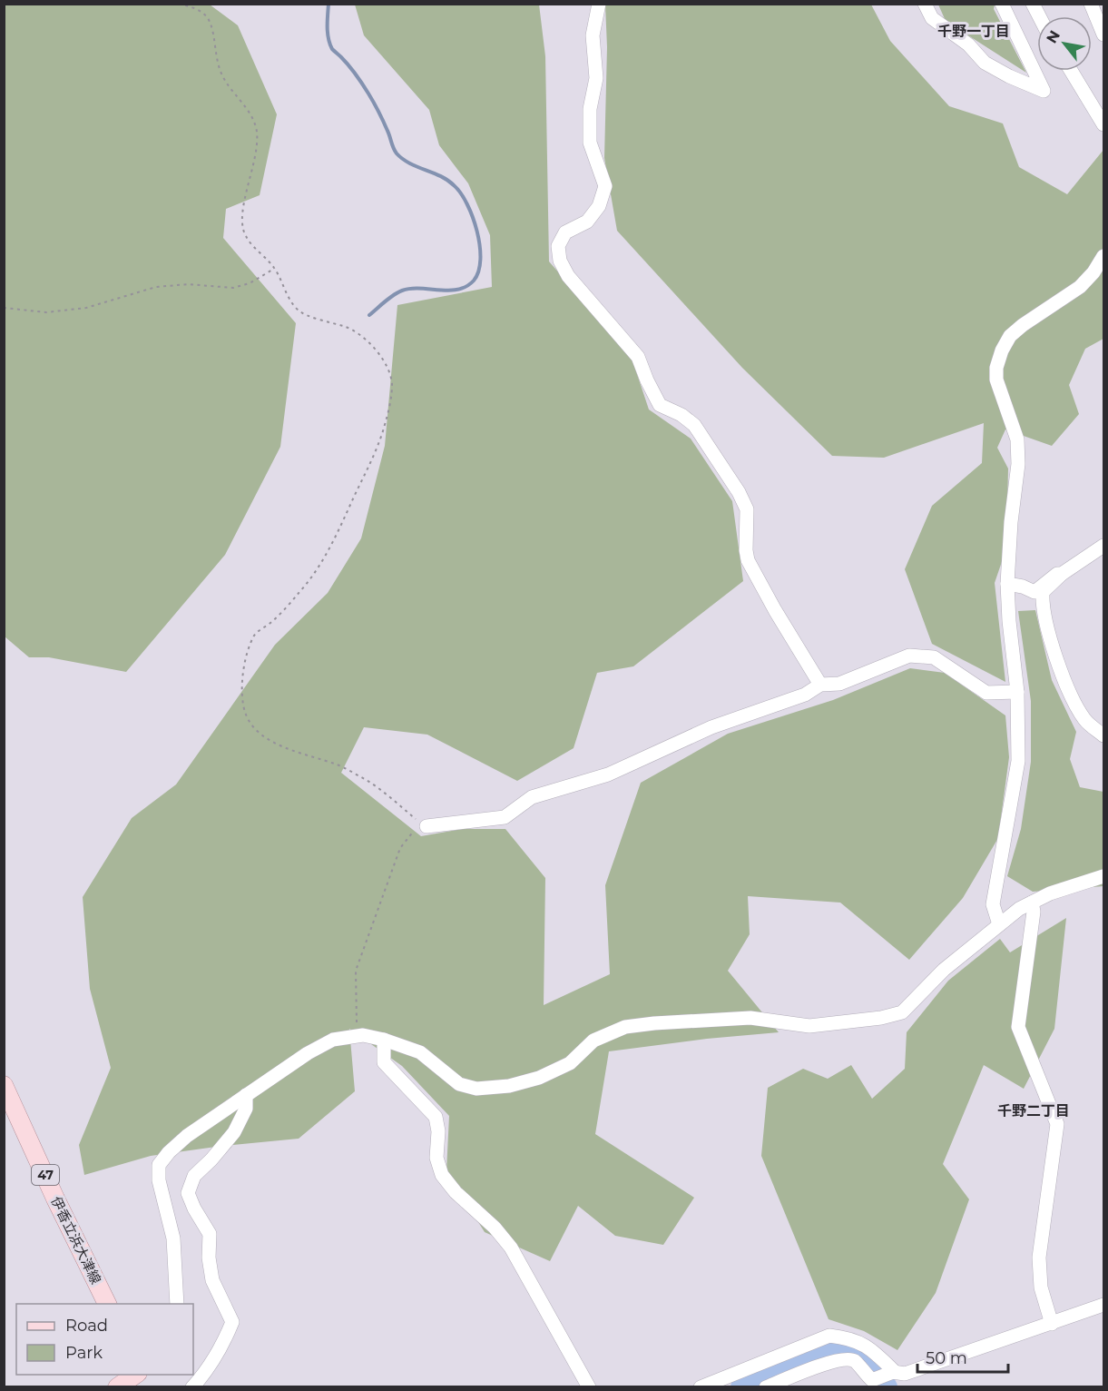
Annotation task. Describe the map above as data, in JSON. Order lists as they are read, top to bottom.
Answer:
{
  "streets": {
    "main road": ["47", "伊香立浜大津線"]
  },
  "districts": ["千野一丁目", "千野二丁目"],
  "legend": ["Road", "Park"],
  "scale_bar": "50 m",
  "north": "top left"
}
